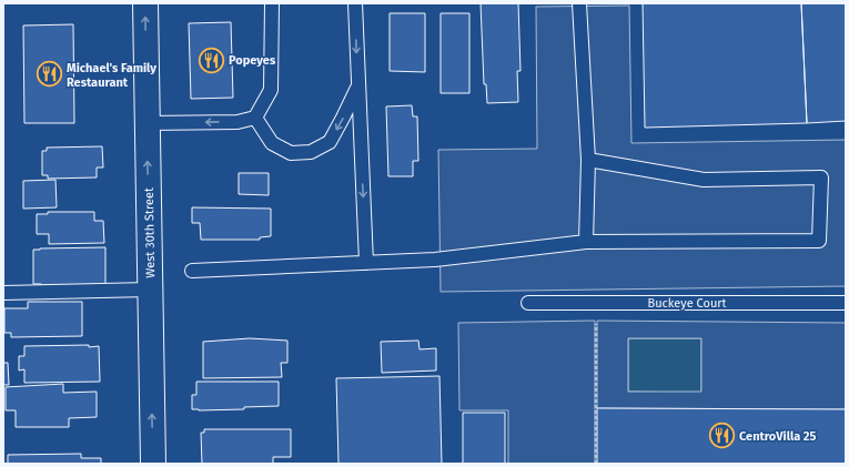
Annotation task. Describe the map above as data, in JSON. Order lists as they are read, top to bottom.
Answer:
{
  "streets": {
    "street": ["West 30th Street"],
    "lane": ["Buckeye Court"]
  },
  "one_way": ["West 30th Street"],
  "places": {
    "restaurant": ["Popeyes", "Michael's Family Restaurant", "CentroVilla 25"]
  }
}
